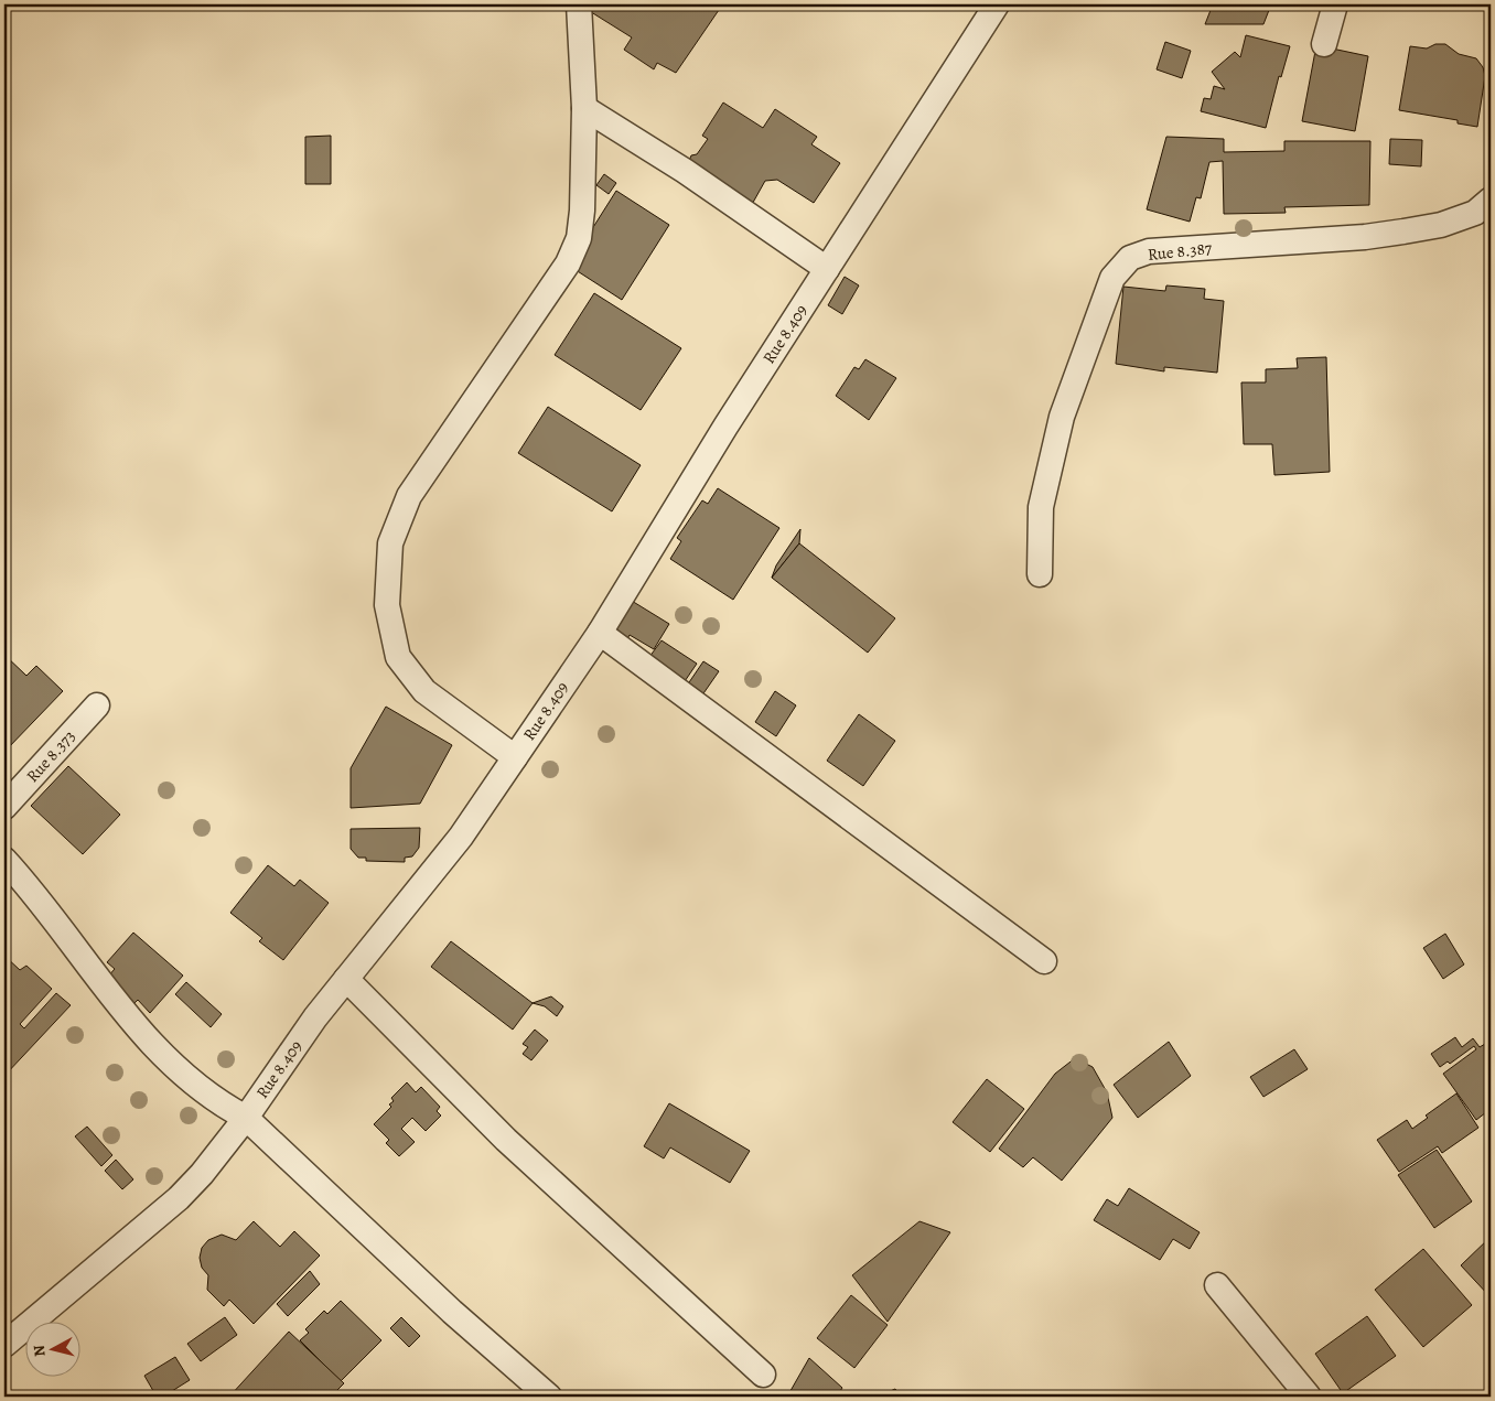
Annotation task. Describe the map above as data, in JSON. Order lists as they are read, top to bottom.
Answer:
{
  "streets": {
    "street": ["Rue 8.387", "Rue 8.409", "Rue 8.373"]
  },
  "north": "left"
}
